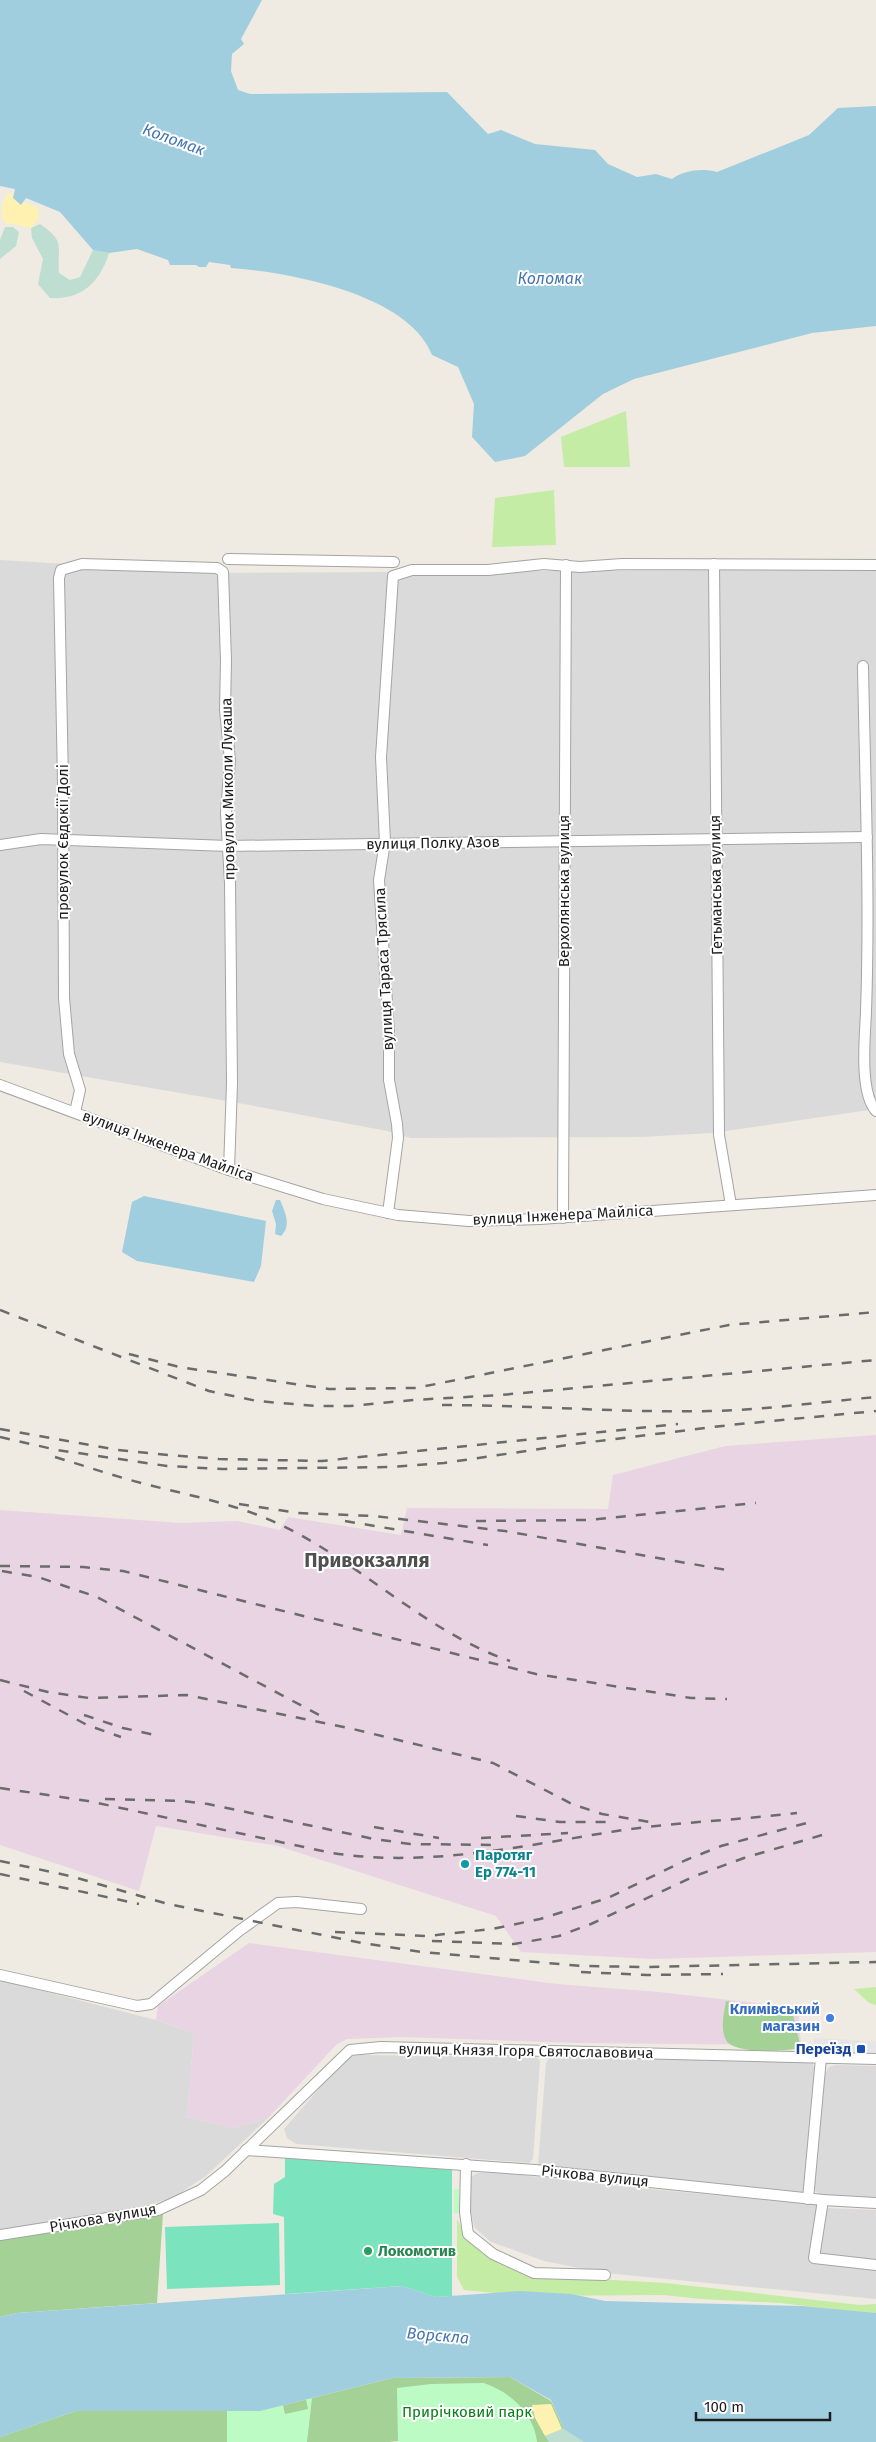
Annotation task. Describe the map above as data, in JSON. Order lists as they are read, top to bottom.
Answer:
{
  "streets": {
    "street": [
      "провулок Миколи Лукаша",
      "провулок Євдокії Долі",
      "вулиця Полку Азов",
      "Гетьманська вулиця",
      "Верхолянська вулиця",
      "вулиця Тараса Трясила",
      "вулиця Інженера Майліса",
      "вулиця Князя Ігоря Святославовича",
      "Річкова вулиця"
    ]
  },
  "crossings": [
    ["провулок Миколи Лукаша", "провулок Євдокії Долі"],
    ["провулок Миколи Лукаша", "вулиця Полку Азов"],
    ["провулок Миколи Лукаша", "вулиця Інженера Майліса"],
    ["провулок Євдокії Долі", "вулиця Полку Азов"],
    ["провулок Євдокії Долі", "вулиця Інженера Майліса"],
    ["вулиця Полку Азов", "Гетьманська вулиця"],
    ["вулиця Полку Азов", "Верхолянська вулиця"],
    ["вулиця Полку Азов", "вулиця Тараса Трясила"],
    ["Гетьманська вулиця", "вулиця Інженера Майліса"],
    ["Верхолянська вулиця", "вулиця Тараса Трясила"],
    ["Верхолянська вулиця", "вулиця Інженера Майліса"],
    ["вулиця Тараса Трясила", "вулиця Інженера Майліса"],
    ["вулиця Князя Ігоря Святославовича", "Річкова вулиця"]
  ],
  "districts": ["Привокзалля"],
  "water": ["Коломак", "Ворскла"],
  "parks": ["Прирічковий парк"],
  "places": {
    "other": ["Паротяг Ер 774-11", "Климівський магазин", "Локомотив"],
    "transit": ["Переїзд"]
  },
  "scale_bar": "100 m"
}
